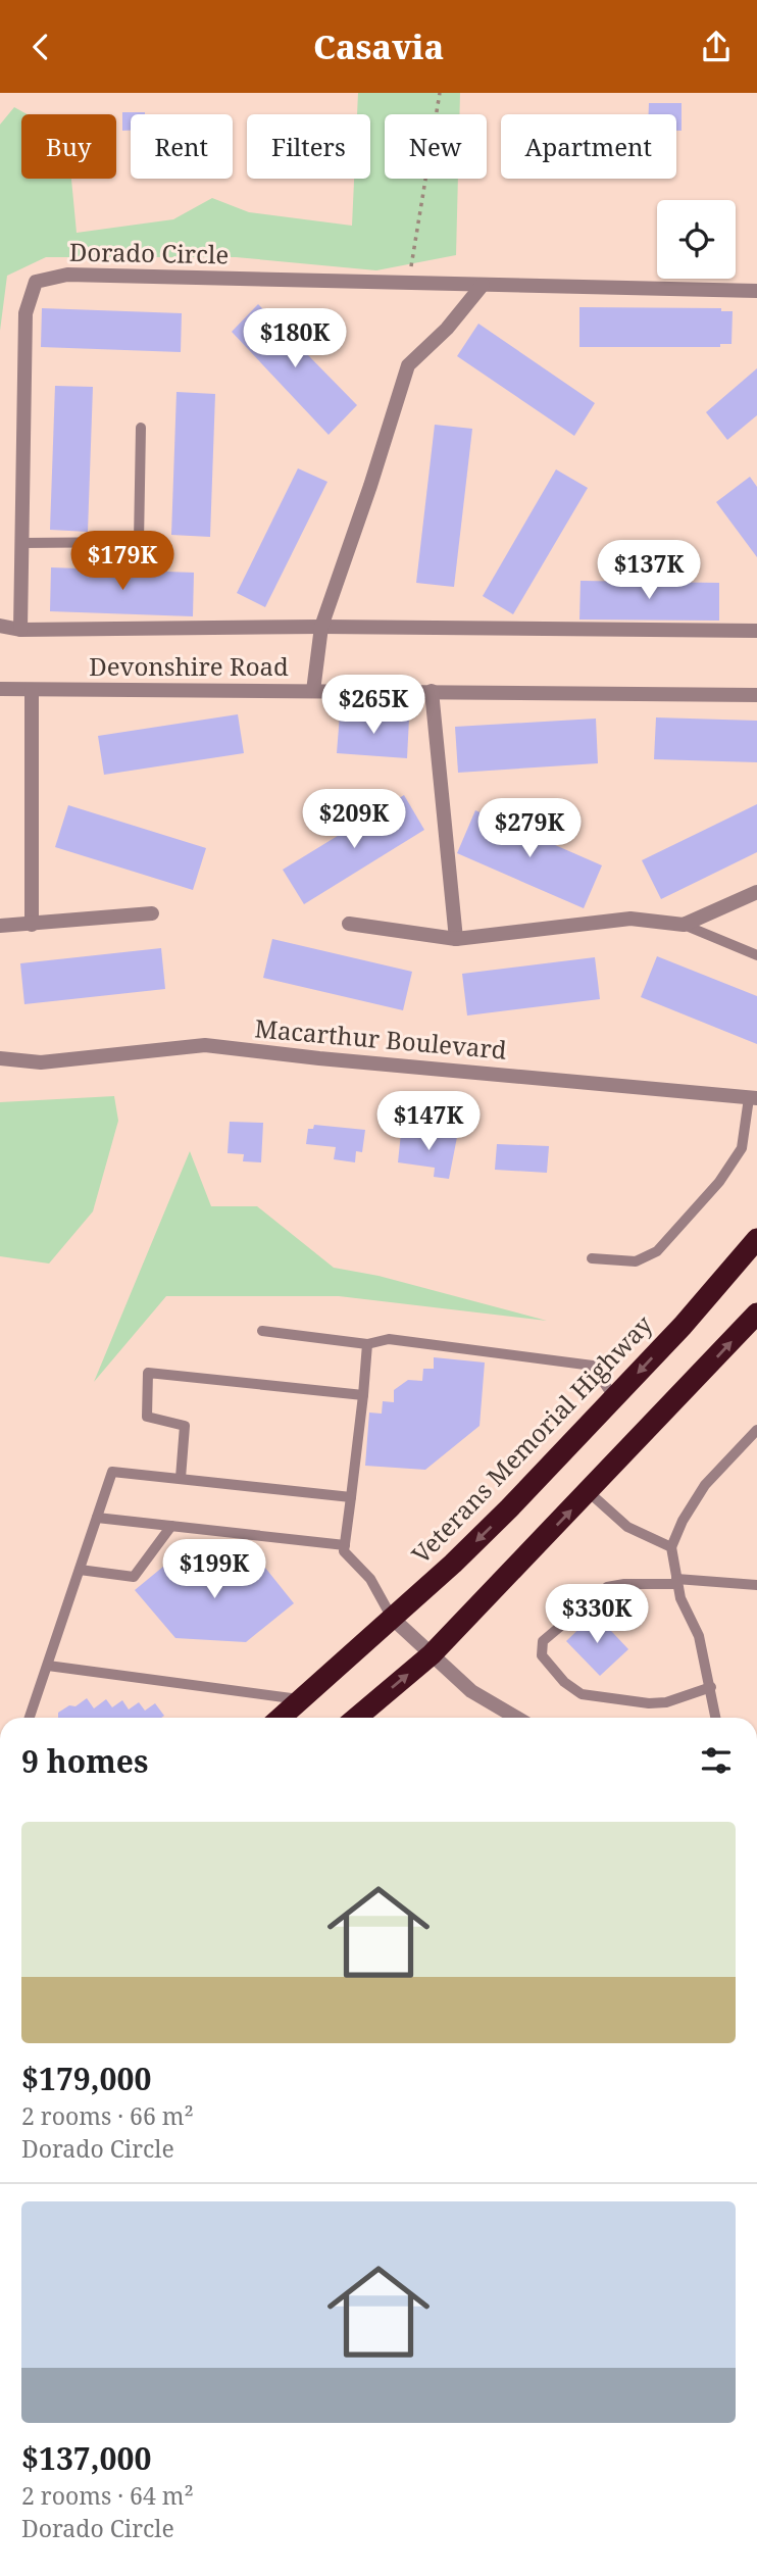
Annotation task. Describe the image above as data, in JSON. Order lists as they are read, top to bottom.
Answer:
{
  "streets": {
    "highway": ["Veterans Memorial Highway"],
    "street": ["Dorado Circle", "Devonshire Road", "Macarthur Boulevard"]
  },
  "page": {
    "header": "Casavia",
    "chip": [
      "Buy",
      "Rent",
      "Filters",
      "New",
      "Apartment"
    ],
    "price": [
      "$180K",
      "$179K",
      "$137K",
      "$265K",
      "$209K",
      "$279K",
      "$147K",
      "$199K",
      "$330K"
    ],
    "heading": "9 homes",
    "list": [
      {
        "name": "$179,000",
        "note": "2 rooms · 66 m² · Dorado Circle"
      },
      {
        "name": "$137,000",
        "note": "2 rooms · 64 m² · Dorado Circle"
      }
    ]
  }
}
